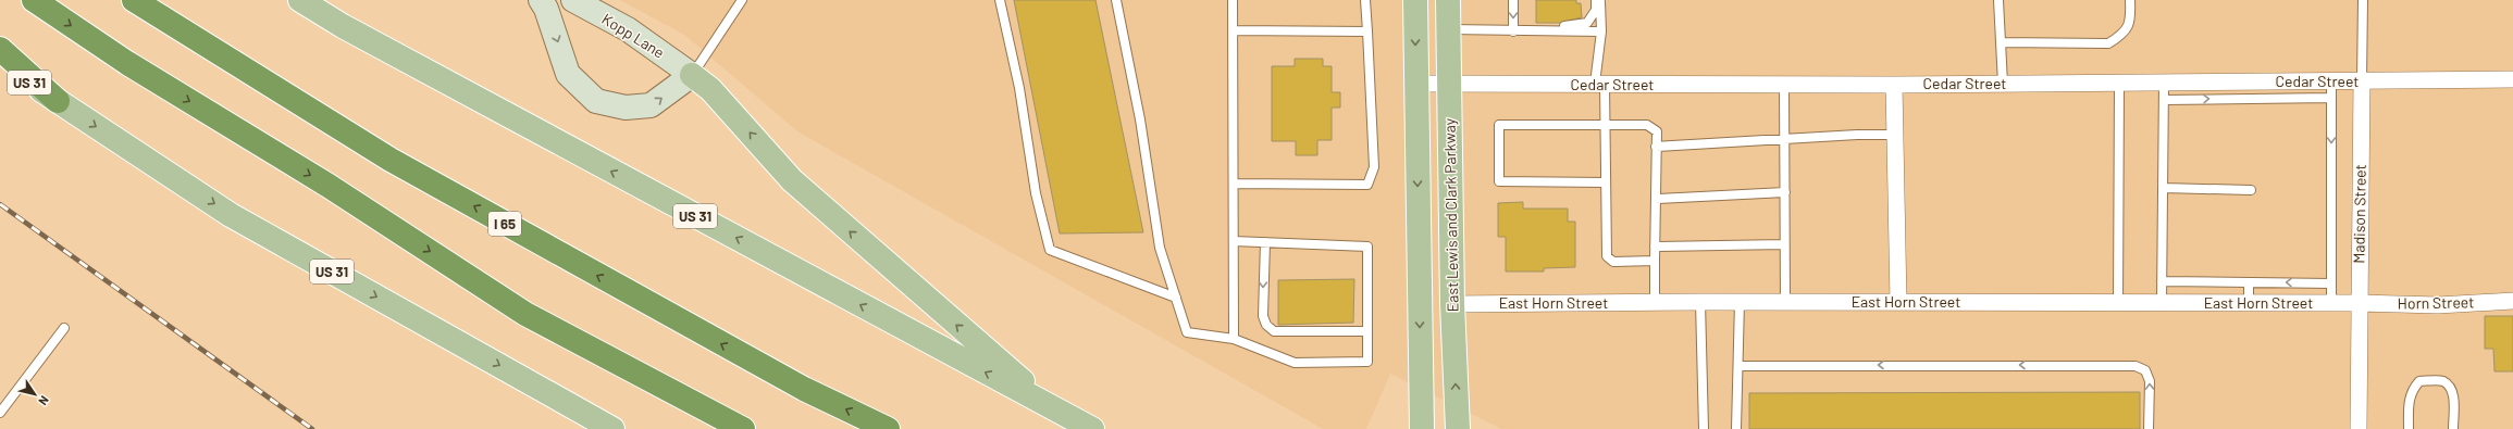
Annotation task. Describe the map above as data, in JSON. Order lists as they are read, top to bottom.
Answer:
{
  "streets": {
    "highway": ["I 65"],
    "main road": ["US 31", "East Lewis and Clark Parkway"],
    "street": [
      "Kopp Lane",
      "Cedar Street",
      "Madison Street",
      "East Horn Street",
      "Horn Street"
    ]
  },
  "crossings": [
    ["Cedar Street", "Madison Street"],
    ["Cedar Street", "East Lewis and Clark Parkway"],
    ["Madison Street", "East Horn Street"],
    ["Madison Street", "Horn Street"],
    ["East Lewis and Clark Parkway", "East Horn Street"],
    ["East Horn Street", "Horn Street"]
  ],
  "north": "bottom right"
}
